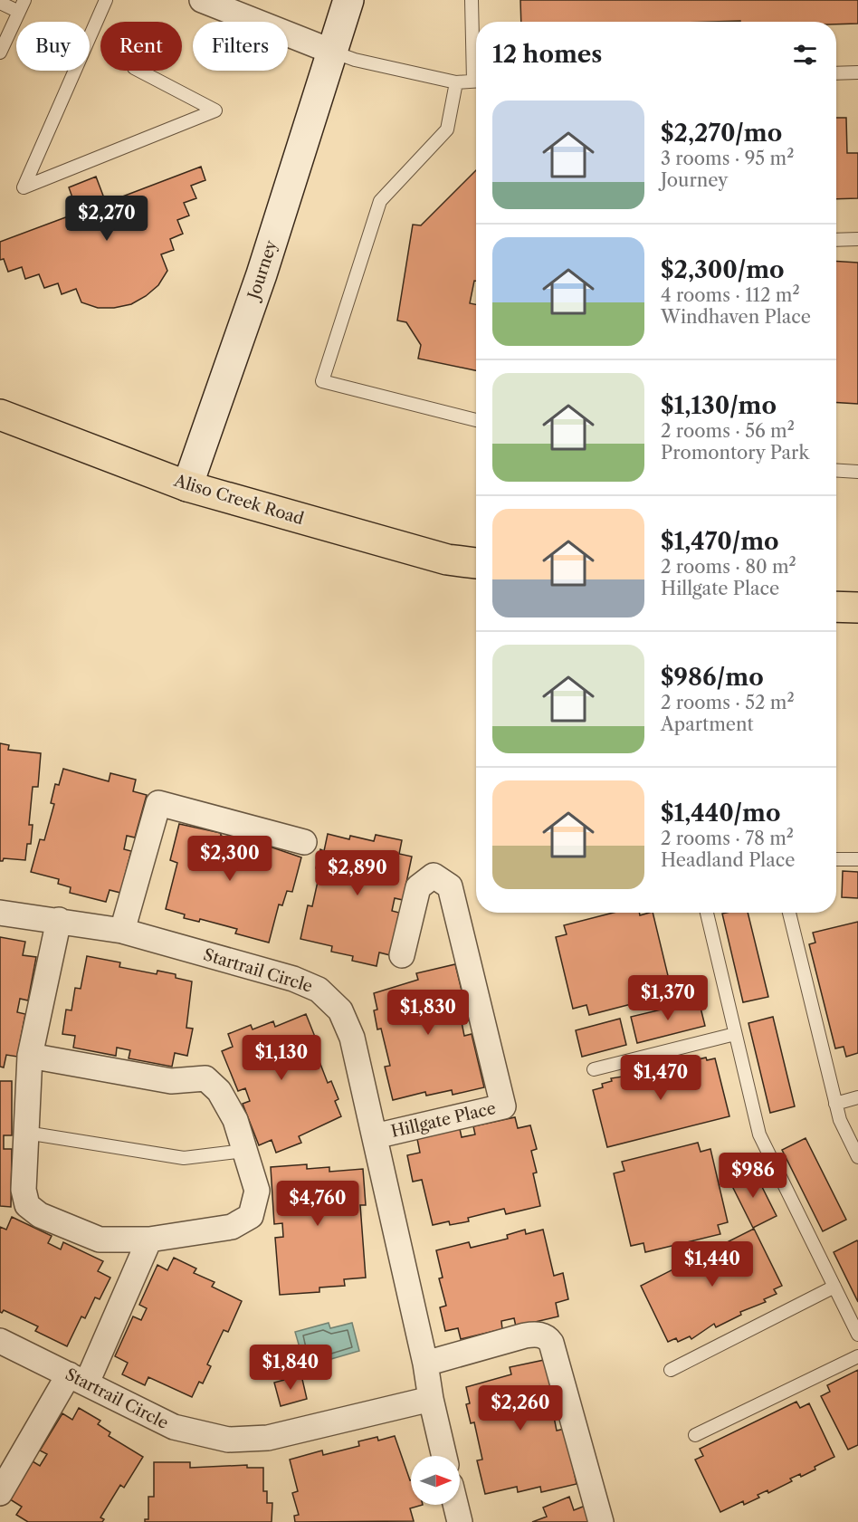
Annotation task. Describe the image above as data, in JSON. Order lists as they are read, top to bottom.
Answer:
{
  "streets": {
    "main road": ["Aliso Creek Road"],
    "street": ["Journey", "Startrail Circle", "Hillgate Place"]
  },
  "crossings": [
    ["Journey", "Aliso Creek Road"],
    ["Startrail Circle", "Hillgate Place"]
  ],
  "north": "right",
  "page": {
    "chip": ["Buy", "Rent", "Filters"],
    "heading": "12 homes",
    "list": [
      {
        "name": "$2,270/mo",
        "note": "3 rooms · 95 m² · Journey"
      },
      {
        "name": "$2,300/mo",
        "note": "4 rooms · 112 m² · Windhaven Place"
      },
      {
        "name": "$1,130/mo",
        "note": "2 rooms · 56 m² · Promontory Park"
      },
      {
        "name": "$1,470/mo",
        "note": "2 rooms · 80 m² · Hillgate Place"
      },
      {
        "name": "$986/mo",
        "note": "2 rooms · 52 m² · Apartment"
      },
      {
        "name": "$1,440/mo",
        "note": "2 rooms · 78 m² · Headland Place"
      }
    ],
    "price": [
      "$2,270",
      "$2,300",
      "$2,890",
      "$1,370",
      "$1,830",
      "$1,130",
      "$1,470",
      "$986",
      "$4,760",
      "$1,440",
      "$1,840",
      "$2,260"
    ]
  }
}
